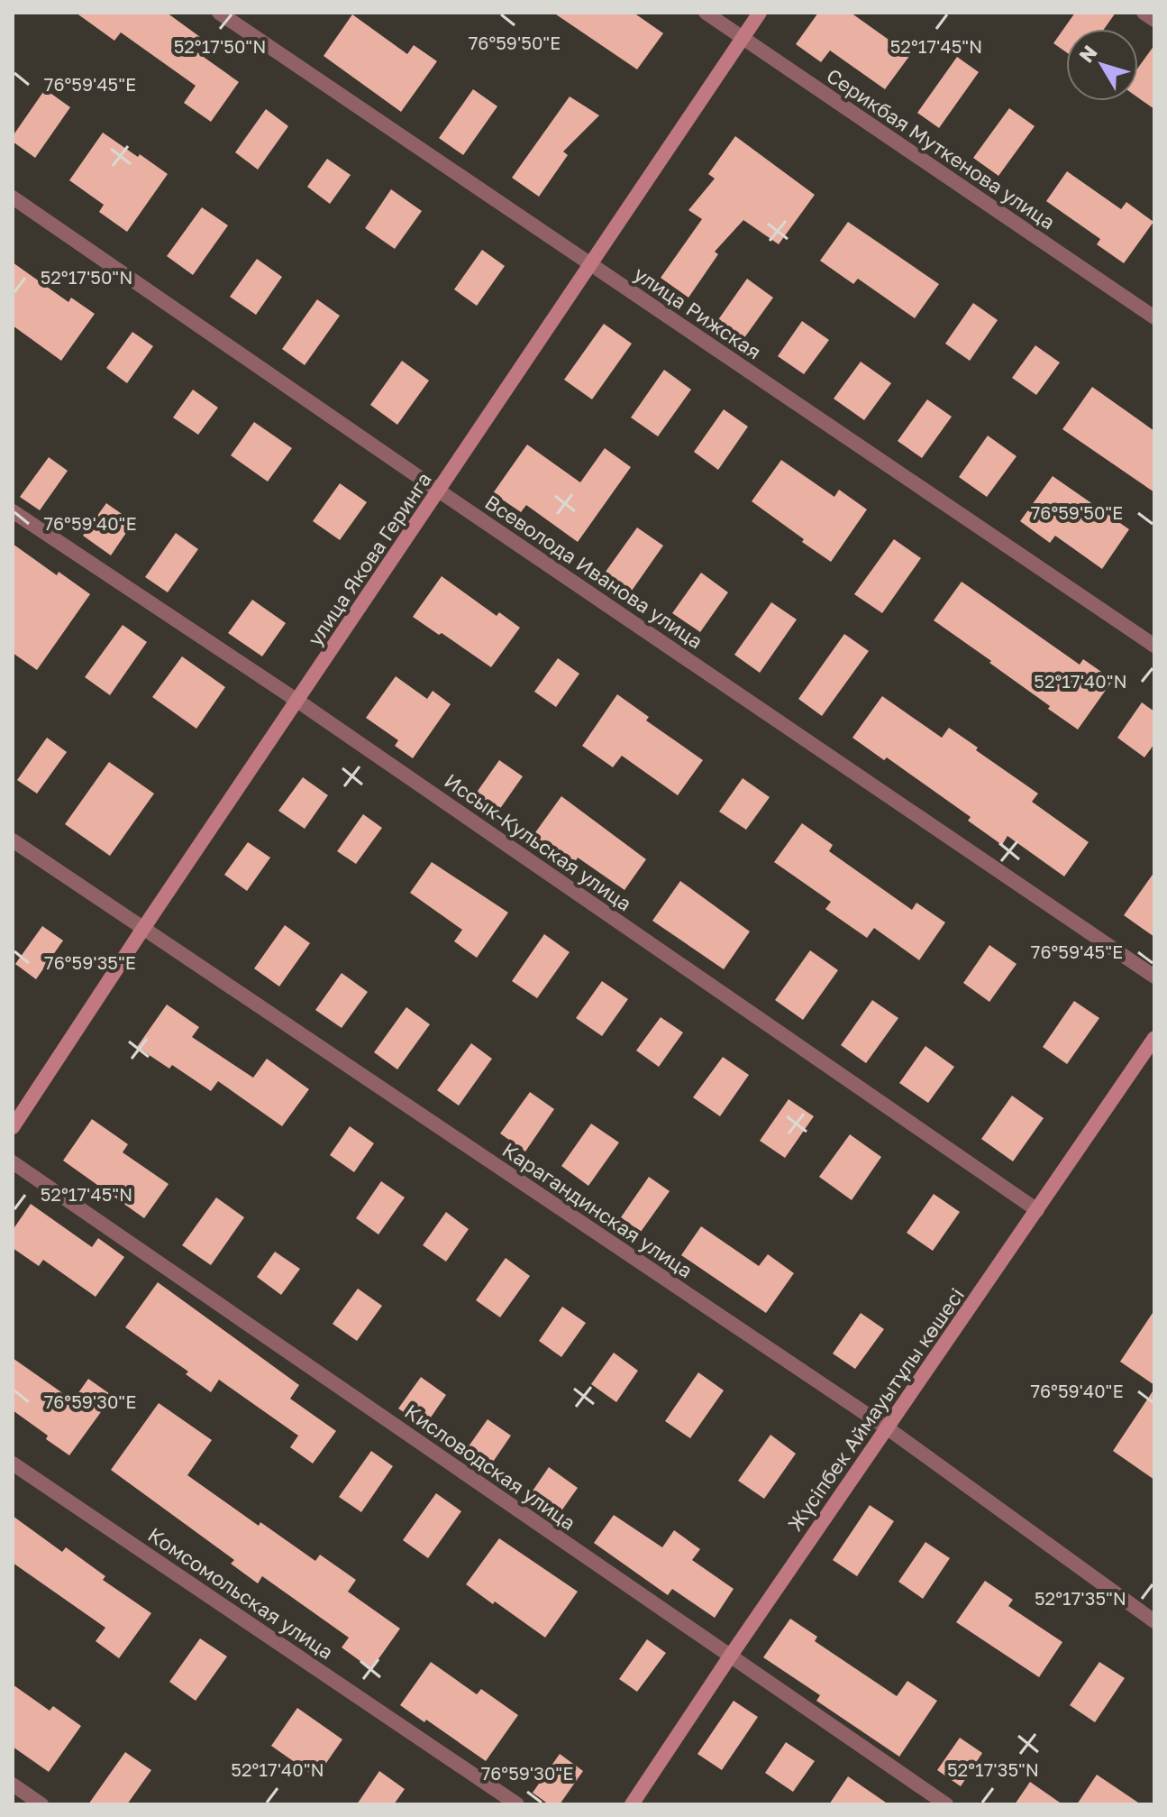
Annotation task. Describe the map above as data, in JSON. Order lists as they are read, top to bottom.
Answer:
{
  "streets": {
    "street": [
      "Серикбая Муткенова улица",
      "улица Рижская",
      "улица Якова Геринга",
      "Всеволода Иванова улица",
      "Иссык-Кульская улица",
      "Карагандинская улица",
      "Жүсіпбек Аймауытұлы көшесі",
      "Кисловодская улица",
      "Комсомольская улица"
    ]
  },
  "crossings": [
    ["Серикбая Муткенова улица", "улица Якова Геринга"],
    ["улица Рижская", "улица Якова Геринга"],
    ["улица Якова Геринга", "Всеволода Иванова улица"],
    ["улица Якова Геринга", "Иссык-Кульская улица"],
    ["улица Якова Геринга", "Карагандинская улица"],
    ["Иссык-Кульская улица", "Жүсіпбек Аймауытұлы көшесі"],
    ["Карагандинская улица", "Жүсіпбек Аймауытұлы көшесі"],
    ["Жүсіпбек Аймауытұлы көшесі", "Кисловодская улица"]
  ],
  "north": "top left",
  "coordinates": [
    "76°59'50\"E",
    "52°17'50\"N",
    "52°17'45\"N",
    "76°59'45\"E",
    "76°59'40\"E",
    "52°17'40\"N",
    "76°59'35\"E",
    "76°59'30\"E",
    "52°17'35\"N"
  ]
}
